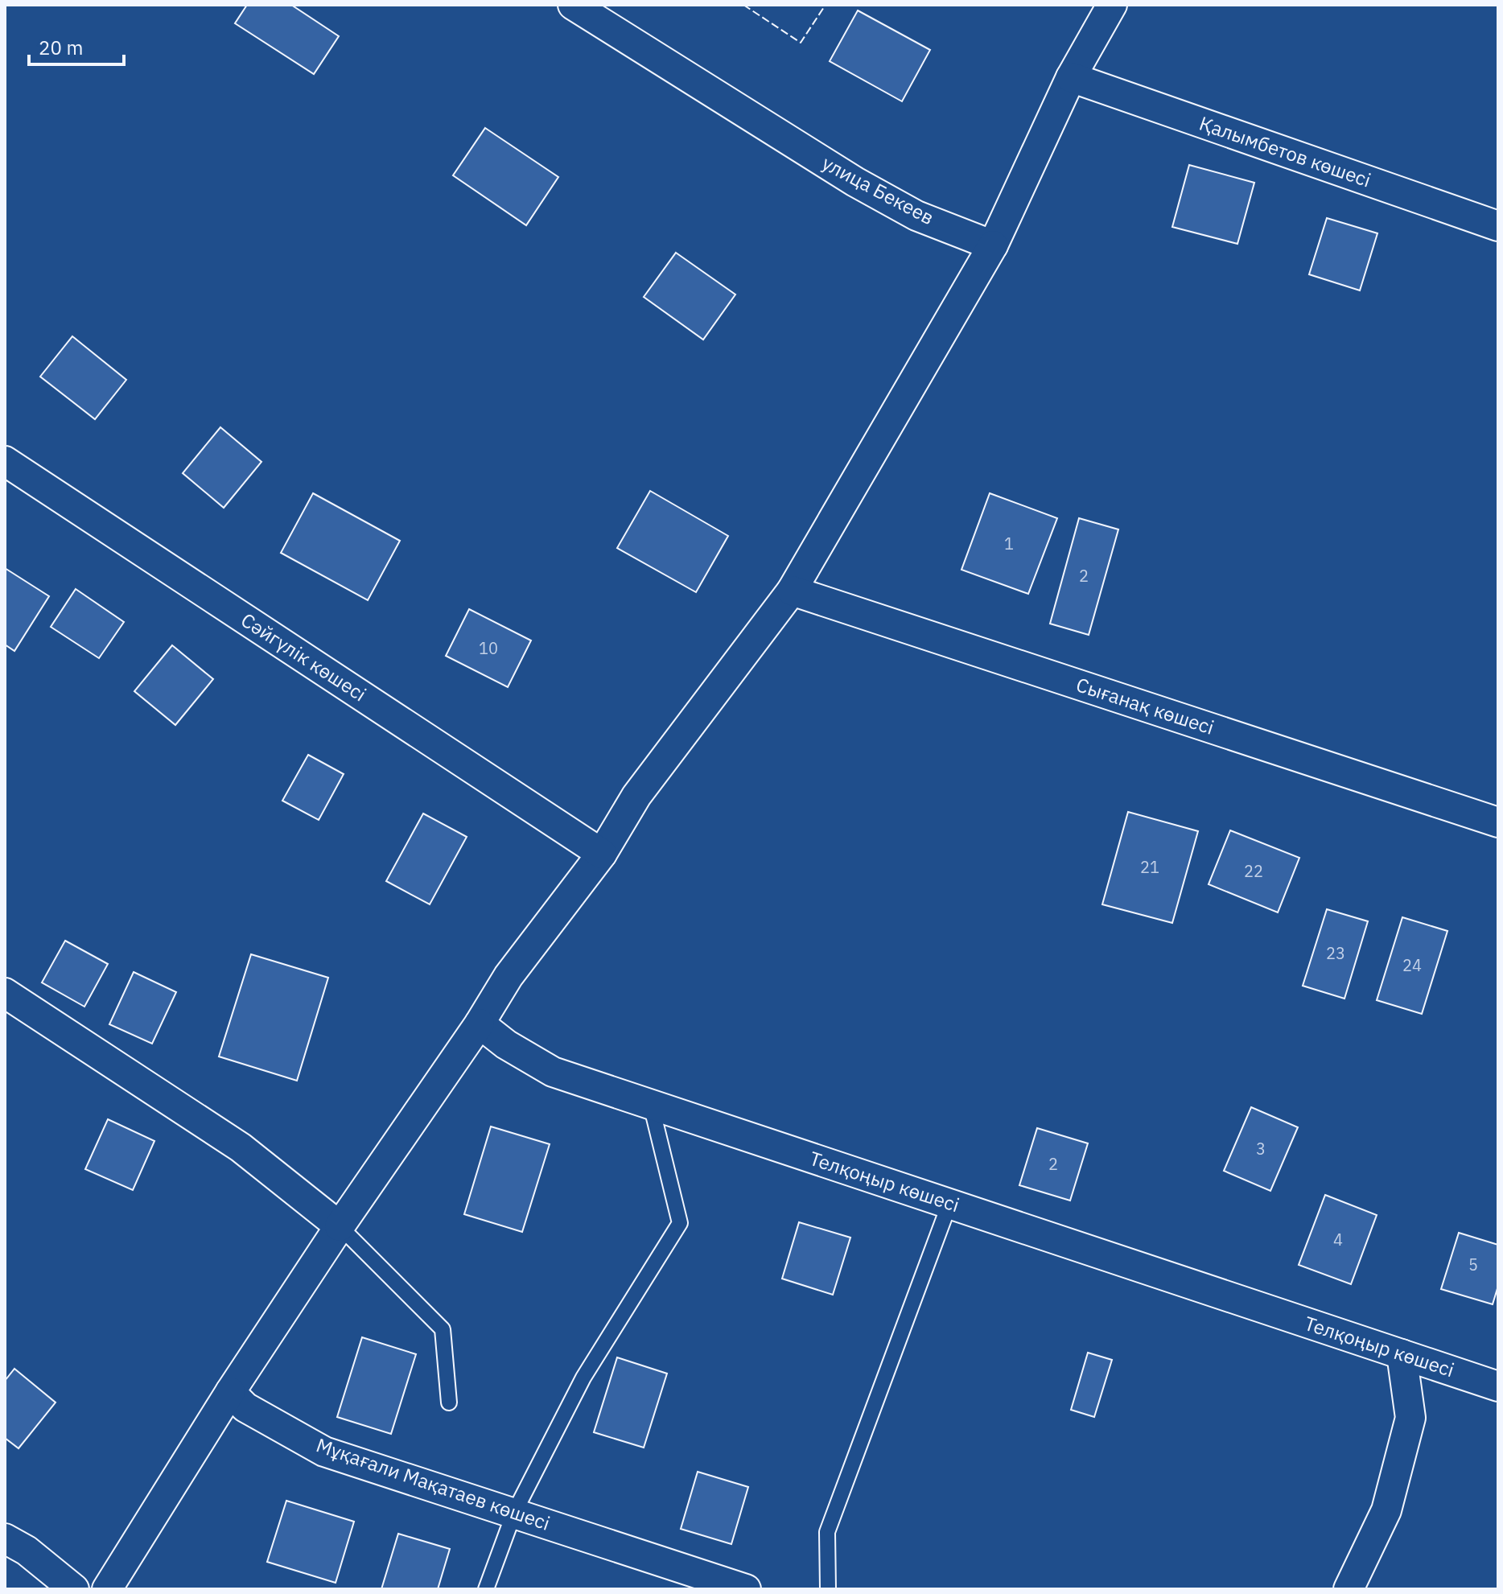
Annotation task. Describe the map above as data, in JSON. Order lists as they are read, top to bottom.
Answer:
{
  "streets": {
    "street": [
      "Қалымбетов көшесі",
      "улица Бекеев",
      "Сәйгүлік көшесі",
      "Сығанақ көшесі",
      "Телқоңыр көшесі",
      "Мұқағали Мақатаев көшесі"
    ]
  },
  "house_numbers": [
    "1",
    "2",
    "10",
    "21",
    "22",
    "23",
    "24",
    "3",
    "2",
    "4",
    "5"
  ],
  "scale_bar": "20 m"
}
